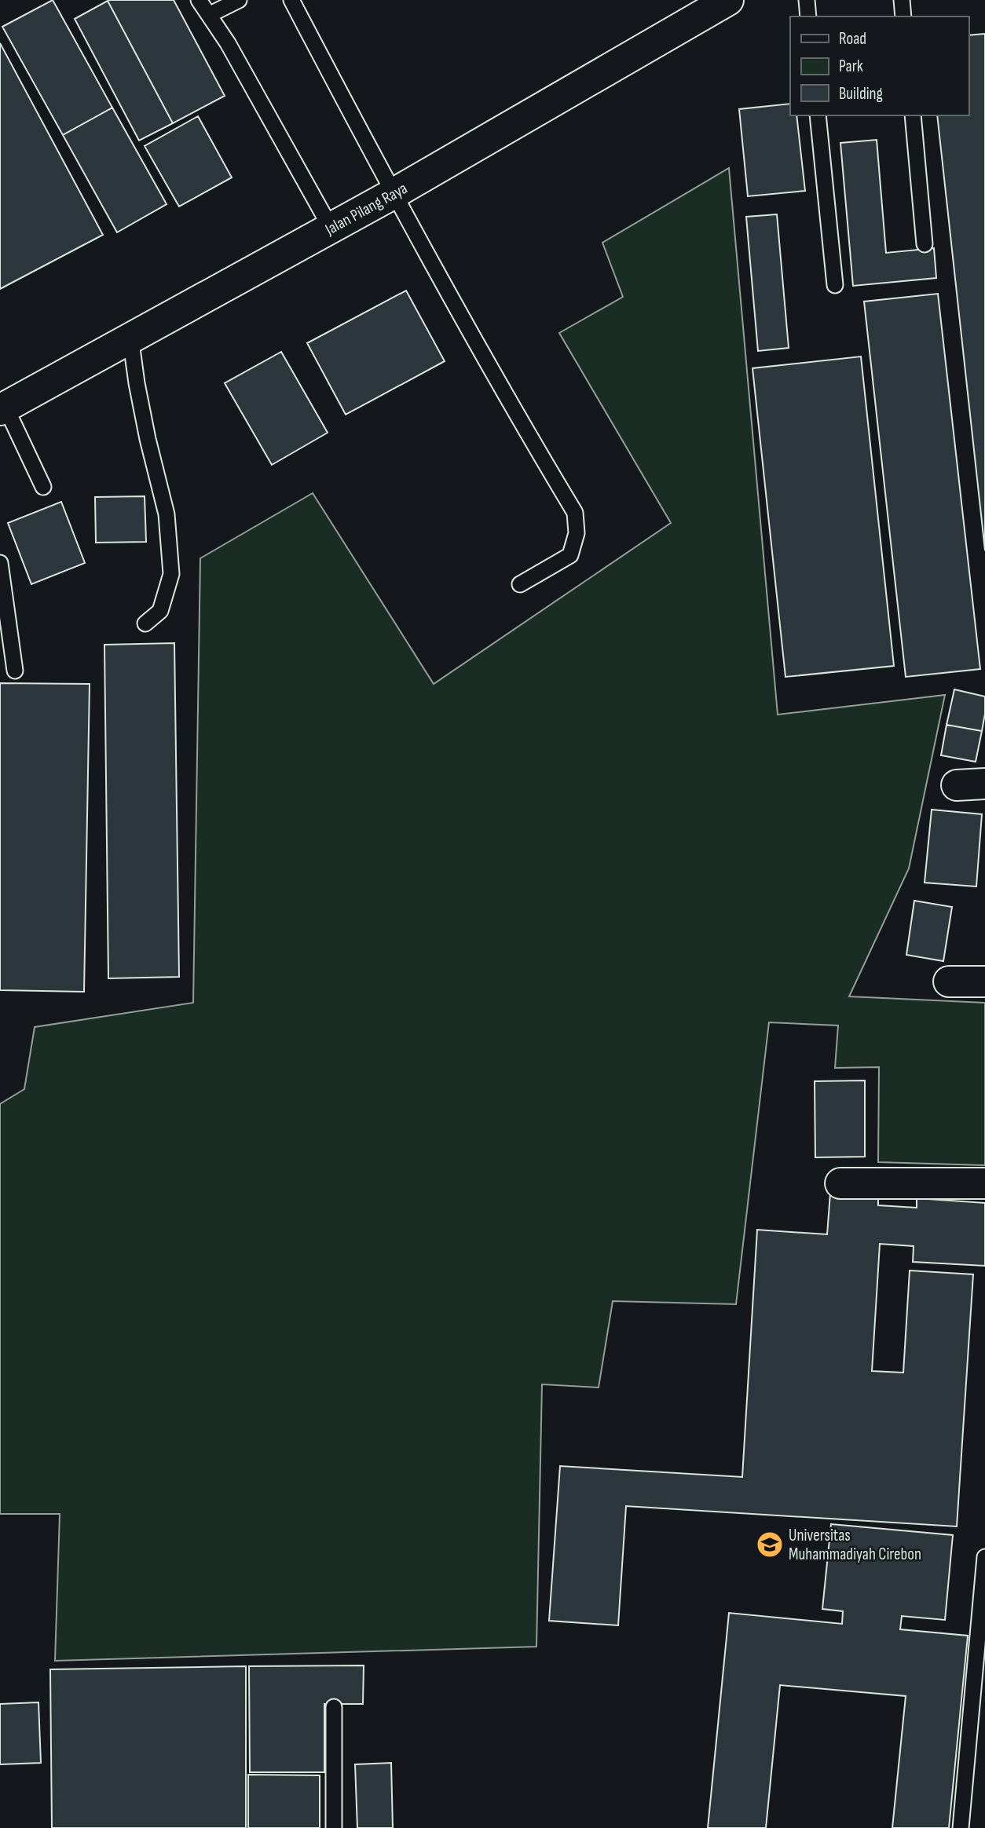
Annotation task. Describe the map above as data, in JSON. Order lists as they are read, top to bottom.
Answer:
{
  "streets": {
    "main road": ["Jalan Pilang Raya"]
  },
  "places": {
    "school or university": ["Universitas Muhammadiyah Cirebon"]
  },
  "legend": ["Road", "Park", "Building"]
}
